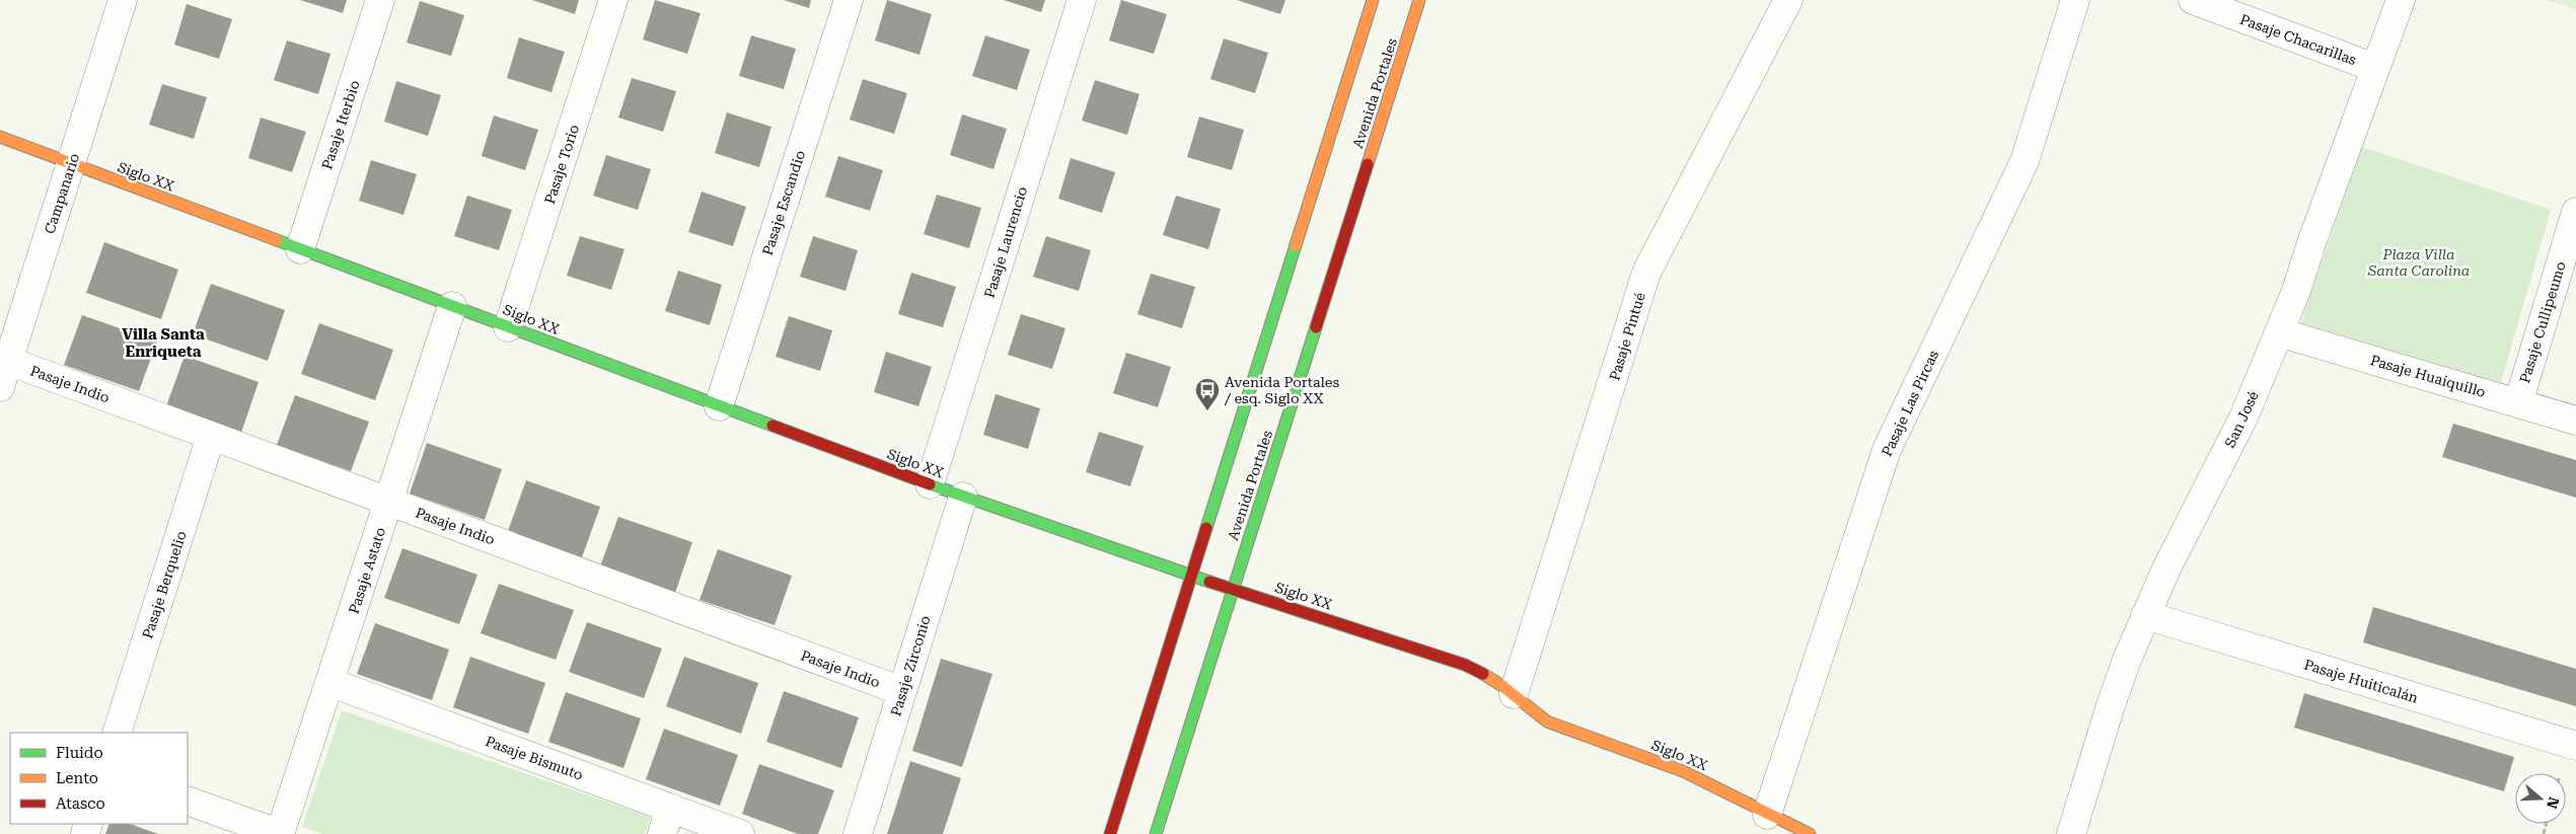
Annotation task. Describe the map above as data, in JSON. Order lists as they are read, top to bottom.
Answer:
{
  "streets": {
    "street": [
      "Pasaje Chacarillas",
      "Avenida Portales",
      "Pasaje Iterbio",
      "Pasaje Torio",
      "Siglo XX",
      "Campanario",
      "Pasaje Escandio",
      "Pasaje Laurencio",
      "Pasaje Cullipeumo",
      "Pasaje Pintué",
      "Pasaje Huaiquillo",
      "Pasaje Indio",
      "Pasaje Las Pircas",
      "San José",
      "Pasaje Astato",
      "Pasaje Berquelio",
      "Pasaje Zirconio",
      "Pasaje Huiticalán",
      "Pasaje Bismuto"
    ]
  },
  "crossings": [
    ["Pasaje Chacarillas", "San José"],
    ["Avenida Portales", "Siglo XX"],
    ["Pasaje Iterbio", "Siglo XX"],
    ["Pasaje Torio", "Siglo XX"],
    ["Siglo XX", "Campanario"],
    ["Siglo XX", "Pasaje Escandio"],
    ["Siglo XX", "Pasaje Laurencio"],
    ["Siglo XX", "Pasaje Pintué"],
    ["Siglo XX", "Pasaje Las Pircas"],
    ["Siglo XX", "Pasaje Astato"],
    ["Siglo XX", "Pasaje Zirconio"],
    ["Campanario", "Pasaje Indio"],
    ["Pasaje Cullipeumo", "Pasaje Huaiquillo"],
    ["Pasaje Huaiquillo", "San José"],
    ["Pasaje Indio", "Pasaje Astato"],
    ["Pasaje Indio", "Pasaje Berquelio"],
    ["Pasaje Indio", "Pasaje Zirconio"],
    ["San José", "Pasaje Huiticalán"],
    ["Pasaje Astato", "Pasaje Bismuto"]
  ],
  "districts": ["Villa Santa Enriqueta"],
  "parks": ["Plaza Villa Santa Carolina"],
  "places": {
    "bus stop": ["Avenida Portales / esq. Siglo XX"]
  },
  "legend": ["Fluido", "Lento", "Atasco"],
  "north": "right"
}
